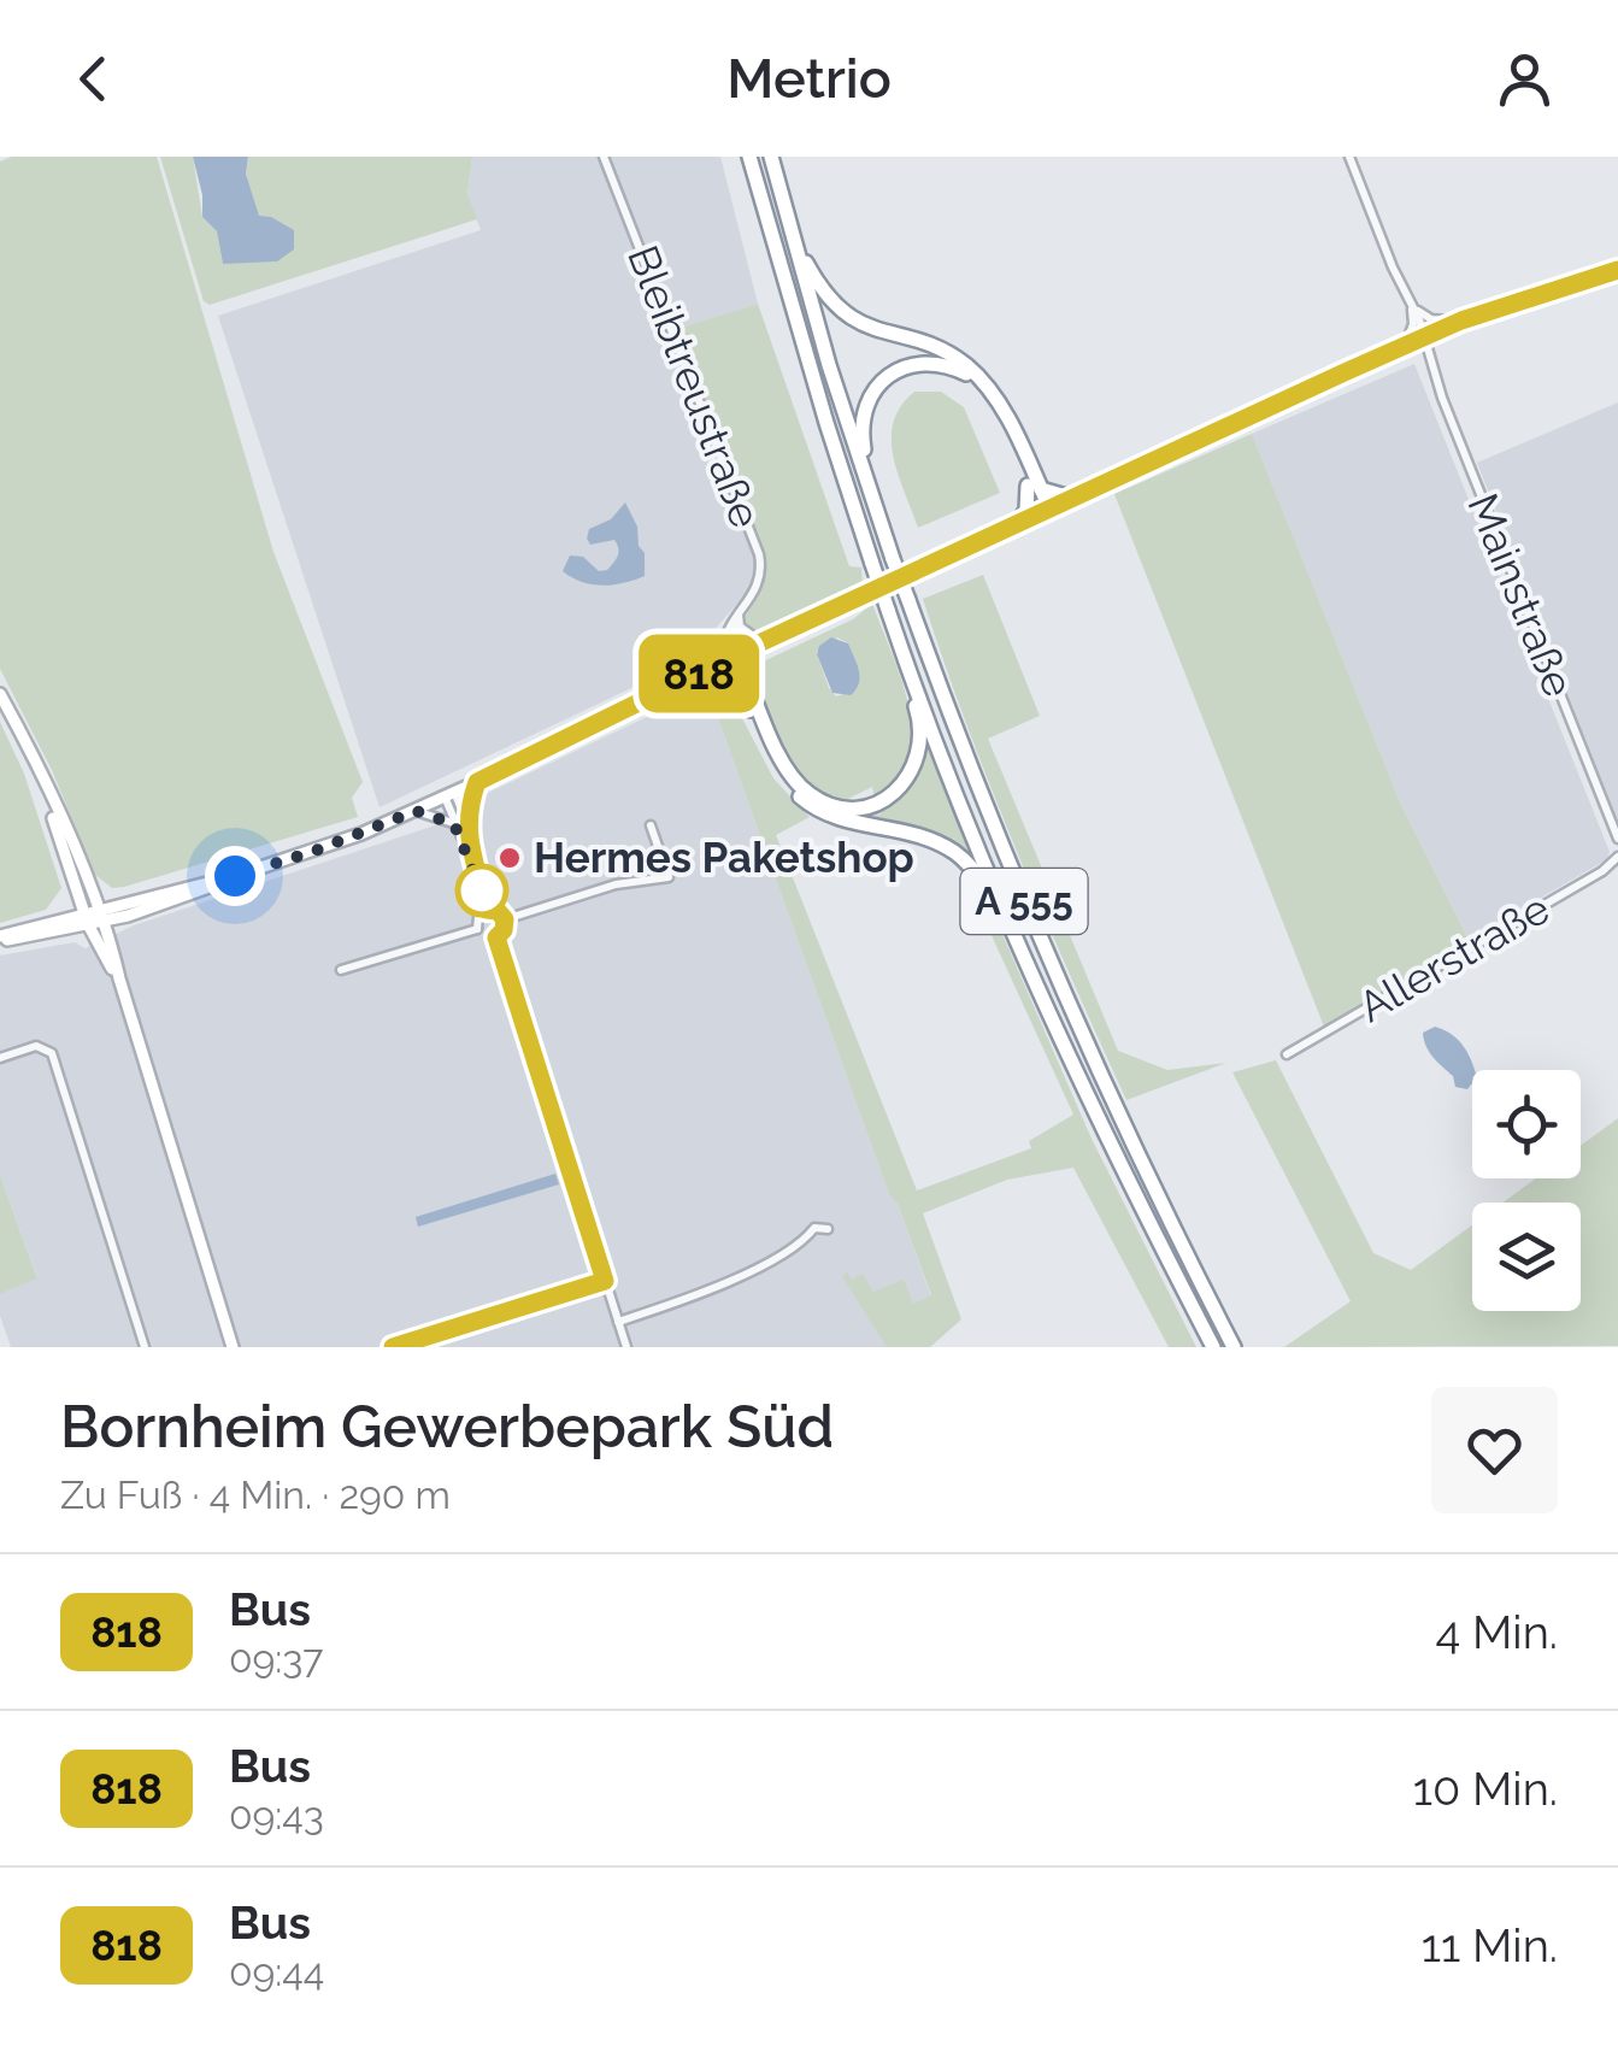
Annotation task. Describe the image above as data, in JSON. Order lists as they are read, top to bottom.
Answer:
{
  "streets": {
    "highway": ["A 555"],
    "street": ["Bleibtreustraße", "Mainstraße", "Allerstraße"]
  },
  "places": ["Hermes Paketshop"],
  "lines": ["bus line 818"],
  "page": {
    "header": "Metrio",
    "on_map": "818",
    "heading": ["Bornheim Gewerbepark Süd", "Zu Fuß · 4 Min. · 290 m"],
    "list": [
      {
        "mark": "818",
        "name": "Bus",
        "note": "09:37",
        "value": "4 Min."
      },
      {
        "mark": "818",
        "name": "Bus",
        "note": "09:43",
        "value": "10 Min."
      },
      {
        "mark": "818",
        "name": "Bus",
        "note": "09:44",
        "value": "11 Min."
      }
    ]
  }
}
